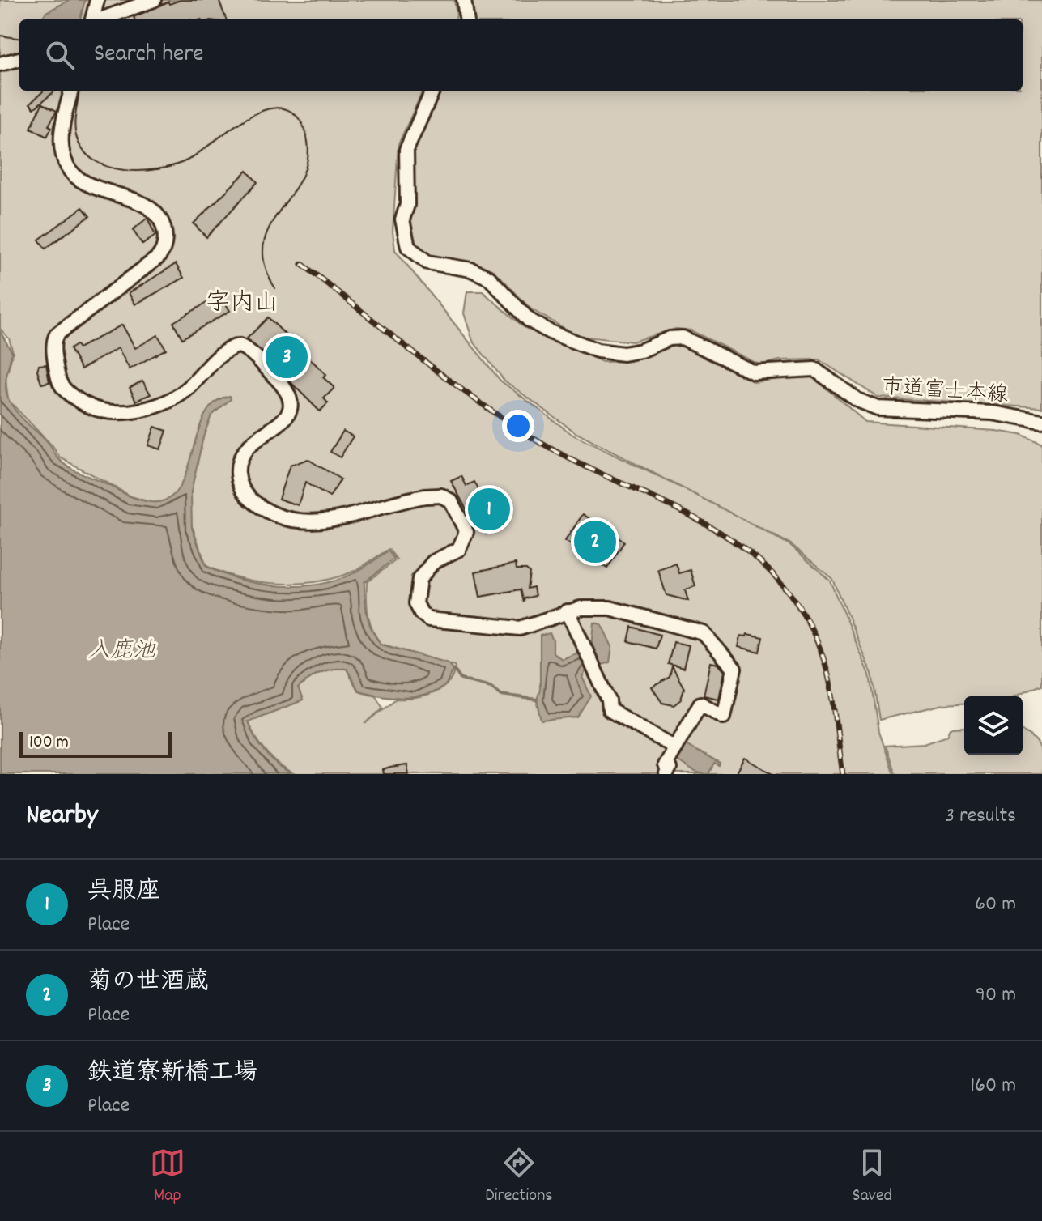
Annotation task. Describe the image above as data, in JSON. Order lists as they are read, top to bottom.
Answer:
{
  "streets": {
    "street": ["市道富士本線"]
  },
  "districts": ["字内山"],
  "water": ["入鹿池"],
  "scale_bar": "100 m",
  "page": {
    "search": "Search here",
    "pins": ["3", "1", "2"],
    "scale": "100 m",
    "heading": ["Nearby", "3 results"],
    "list": [
      {
        "mark": "1",
        "name": "呉服座",
        "note": "Place",
        "value": "60 m"
      },
      {
        "mark": "2",
        "name": "菊の世酒蔵",
        "note": "Place",
        "value": "90 m"
      },
      {
        "mark": "3",
        "name": "鉄道寮新橋工場",
        "note": "Place",
        "value": "160 m"
      }
    ],
    "nav": ["Map", "Directions", "Saved"]
  }
}
